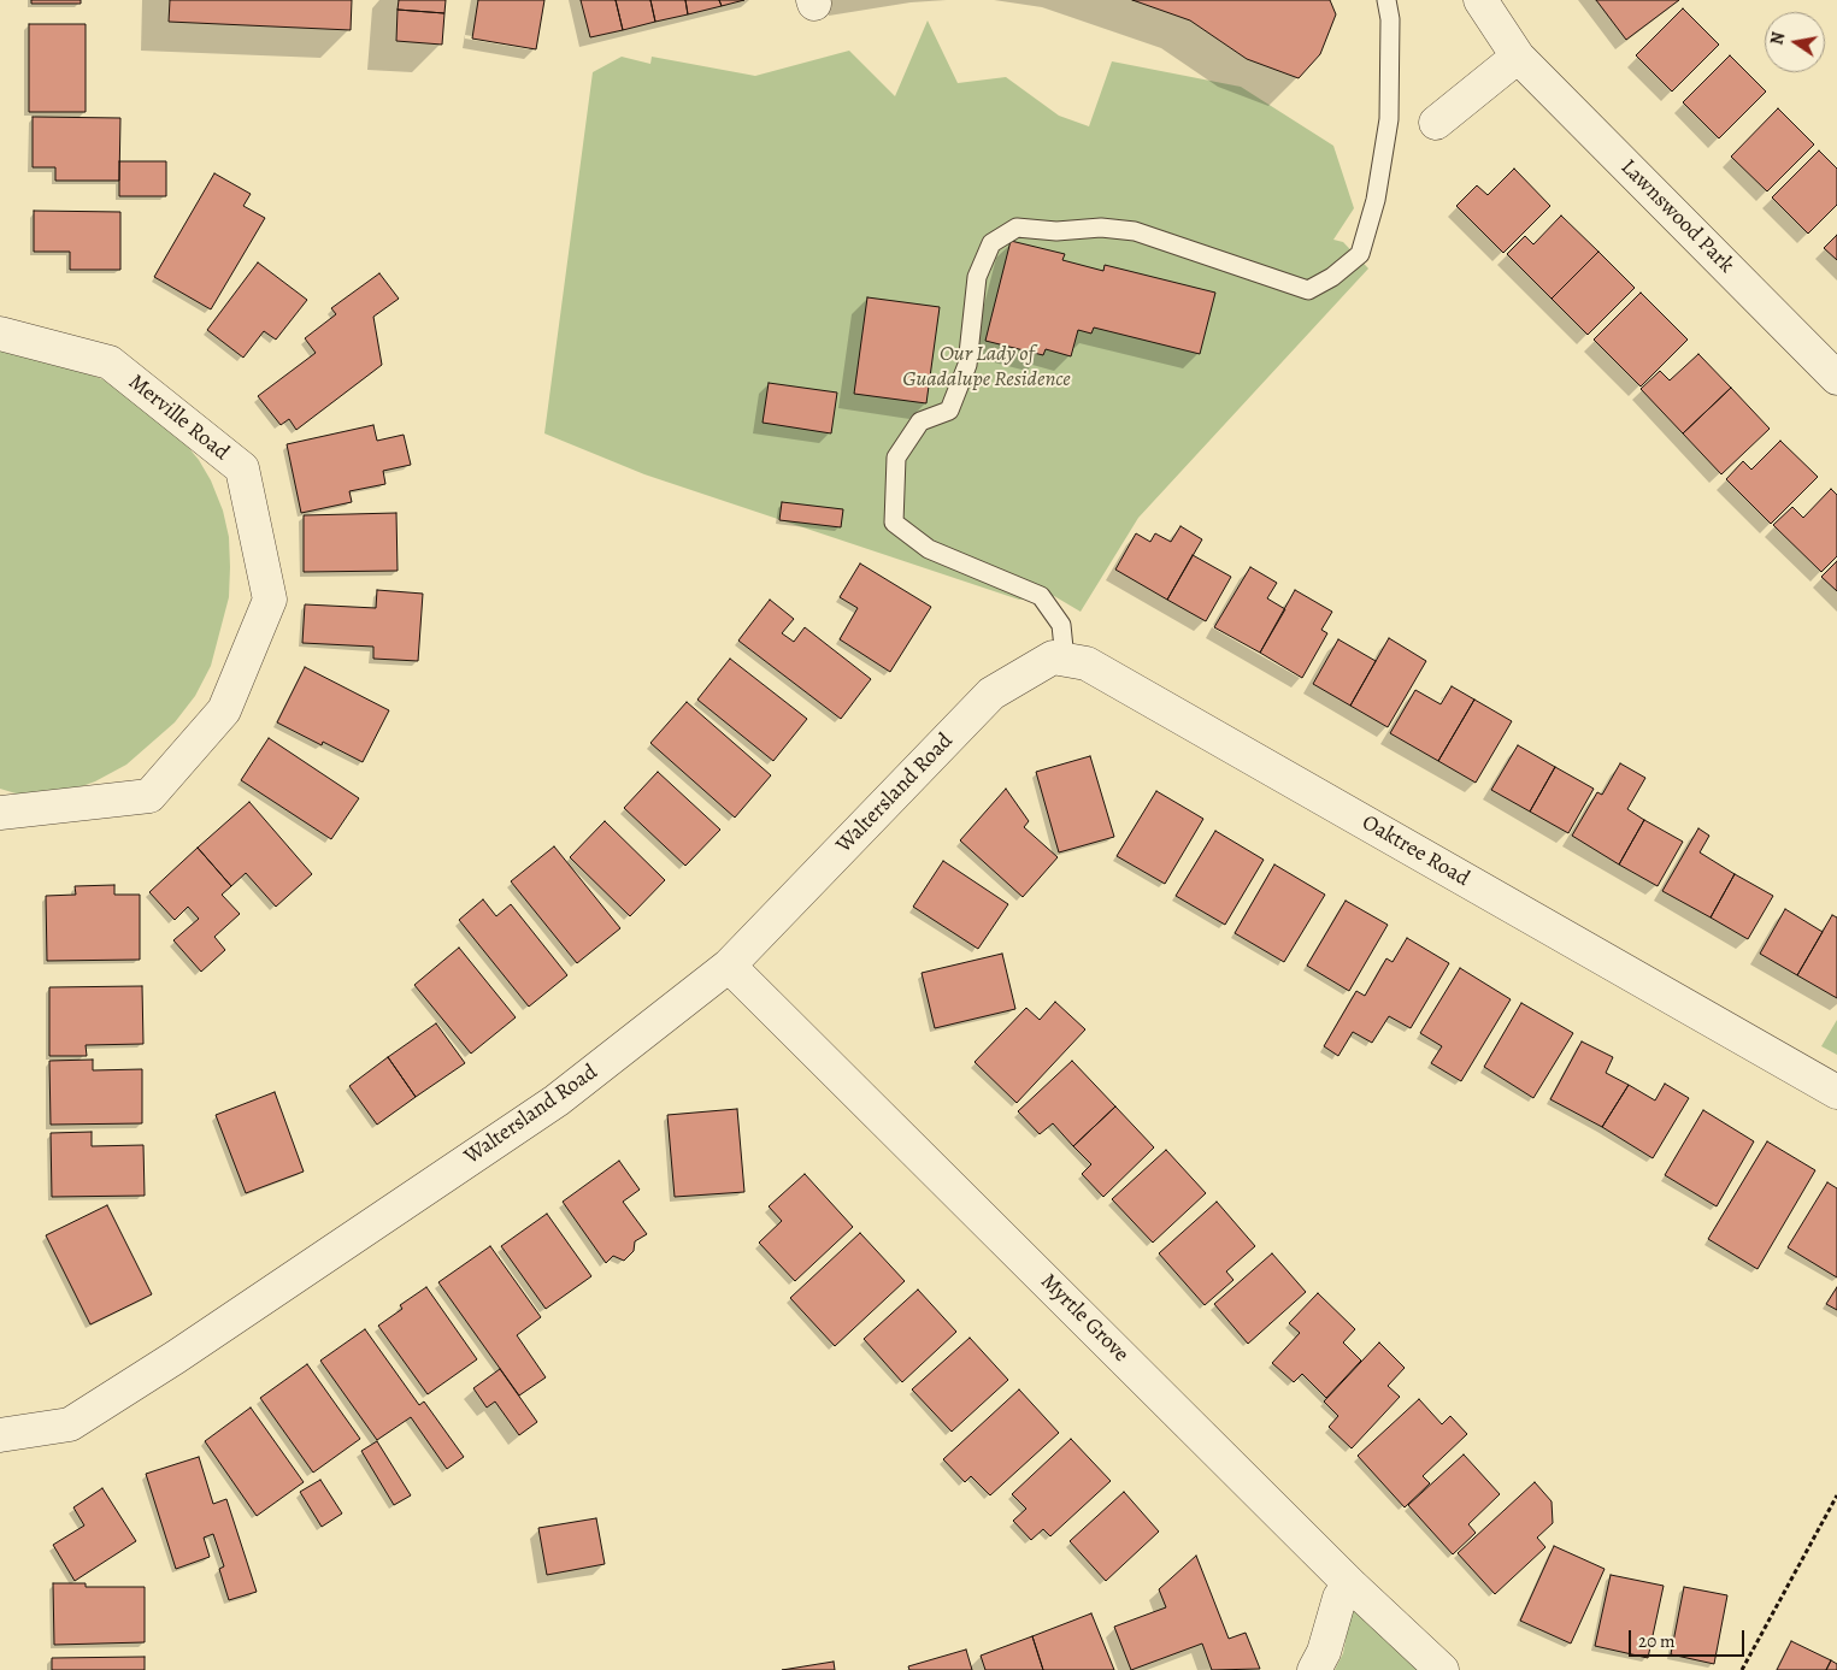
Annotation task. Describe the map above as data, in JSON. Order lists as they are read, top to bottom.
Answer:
{
  "streets": {
    "street": [
      "Lawnswood Park",
      "Merville Road",
      "Waltersland Road",
      "Oaktree Road",
      "Myrtle Grove"
    ]
  },
  "crossings": [
    ["Waltersland Road", "Oaktree Road"],
    ["Waltersland Road", "Myrtle Grove"]
  ],
  "parks": ["Our Lady of Guadalupe Residence"],
  "scale_bar": "20 m",
  "north": "left"
}
